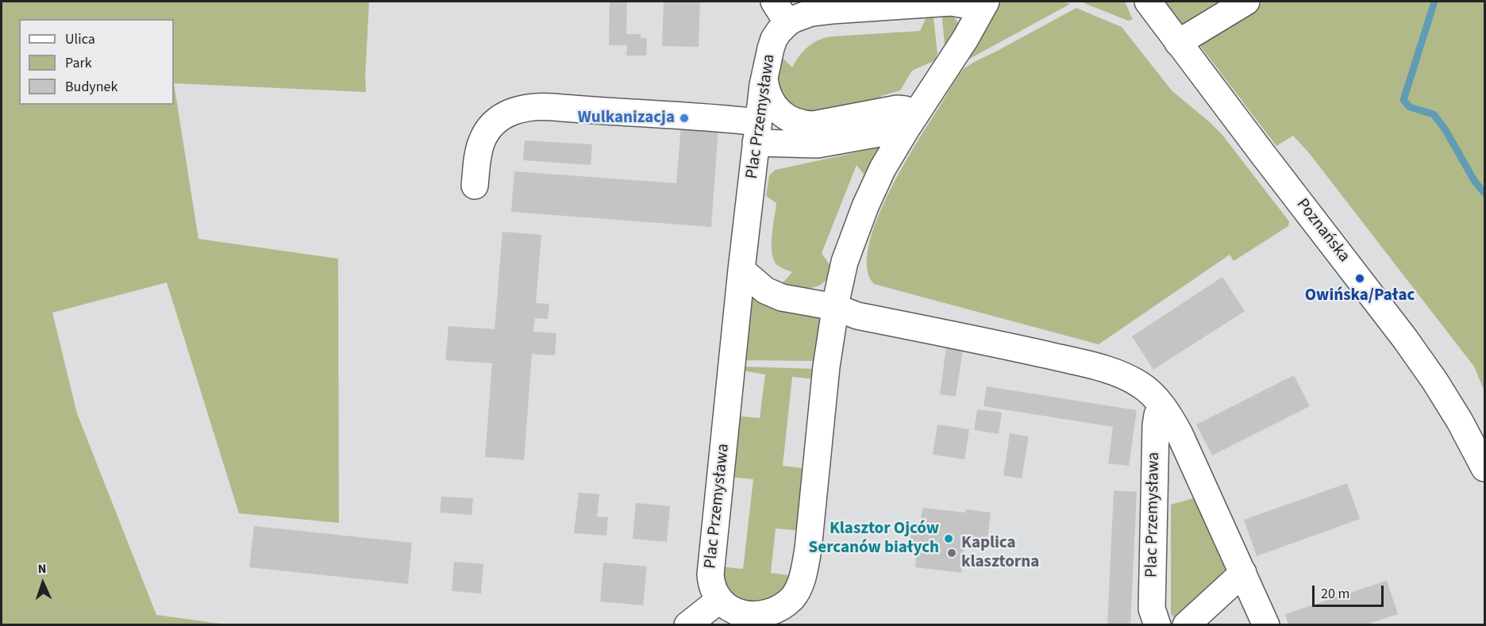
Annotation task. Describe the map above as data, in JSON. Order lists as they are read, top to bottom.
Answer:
{
  "streets": {
    "street": ["Plac Przemysława", "Poznańska"]
  },
  "places": [
    "Wulkanizacja",
    "Owińska/Pałac",
    "Klasztor Ojców Sercanów białych",
    "Kaplica klasztorna"
  ],
  "legend": ["Ulica", "Park", "Budynek"],
  "scale_bar": "20 m",
  "north": "top"
}
